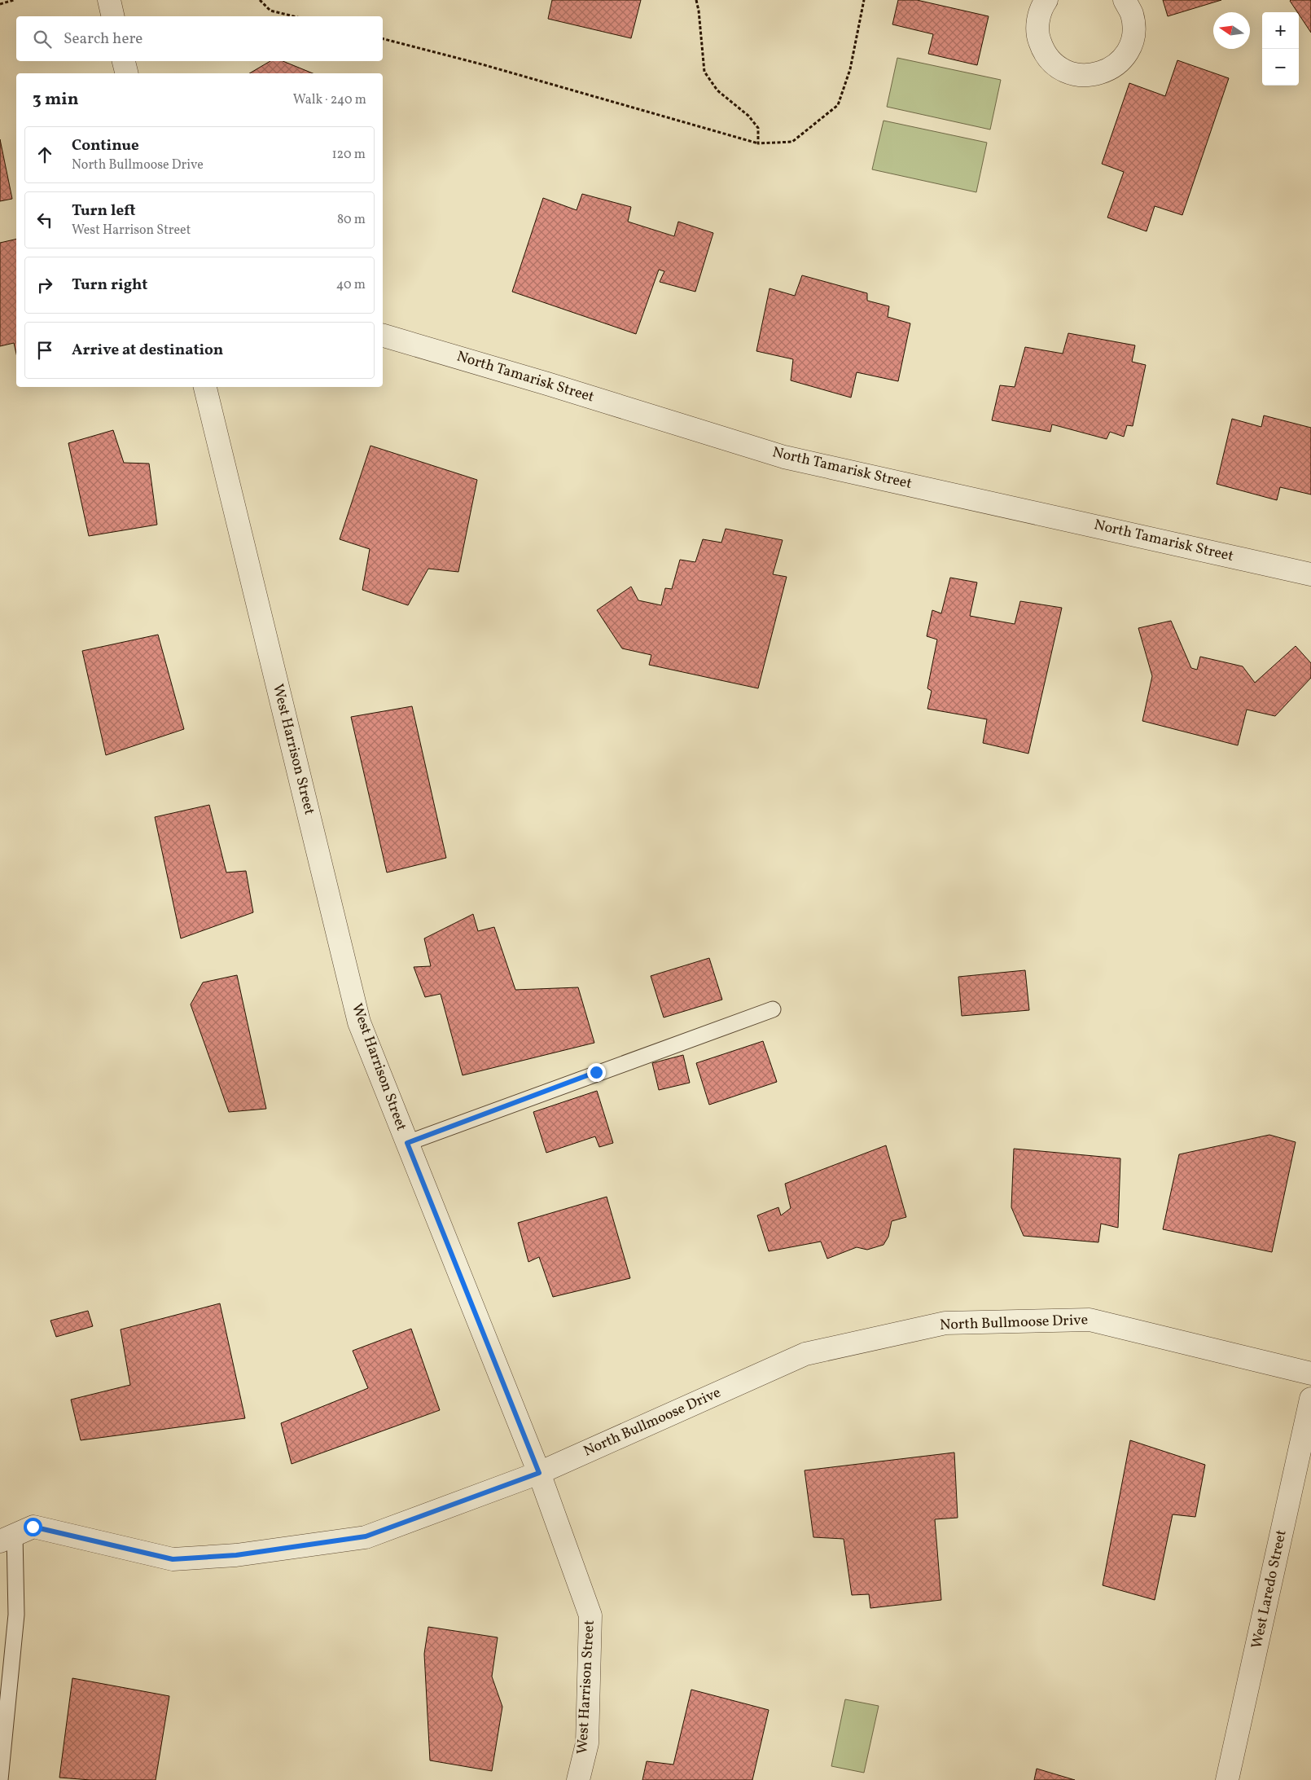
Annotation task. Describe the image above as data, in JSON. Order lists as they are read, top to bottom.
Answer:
{
  "streets": {
    "street": [
      "North Tamarisk Street",
      "West Harrison Street",
      "North Bullmoose Drive",
      "West Laredo Street"
    ]
  },
  "crossings": [
    ["West Harrison Street", "North Bullmoose Drive"]
  ],
  "north": "left",
  "page": {
    "map_buttons": ["+", "−"],
    "search": "Search here",
    "heading": ["3 min", "Walk · 240 m"],
    "list": [
      ["Continue", "North Bullmoose Drive", "120 m"],
      ["Turn left", "West Harrison Street", "80 m"],
      ["Turn right", "40 m"],
      "Arrive at destination"
    ]
  }
}
